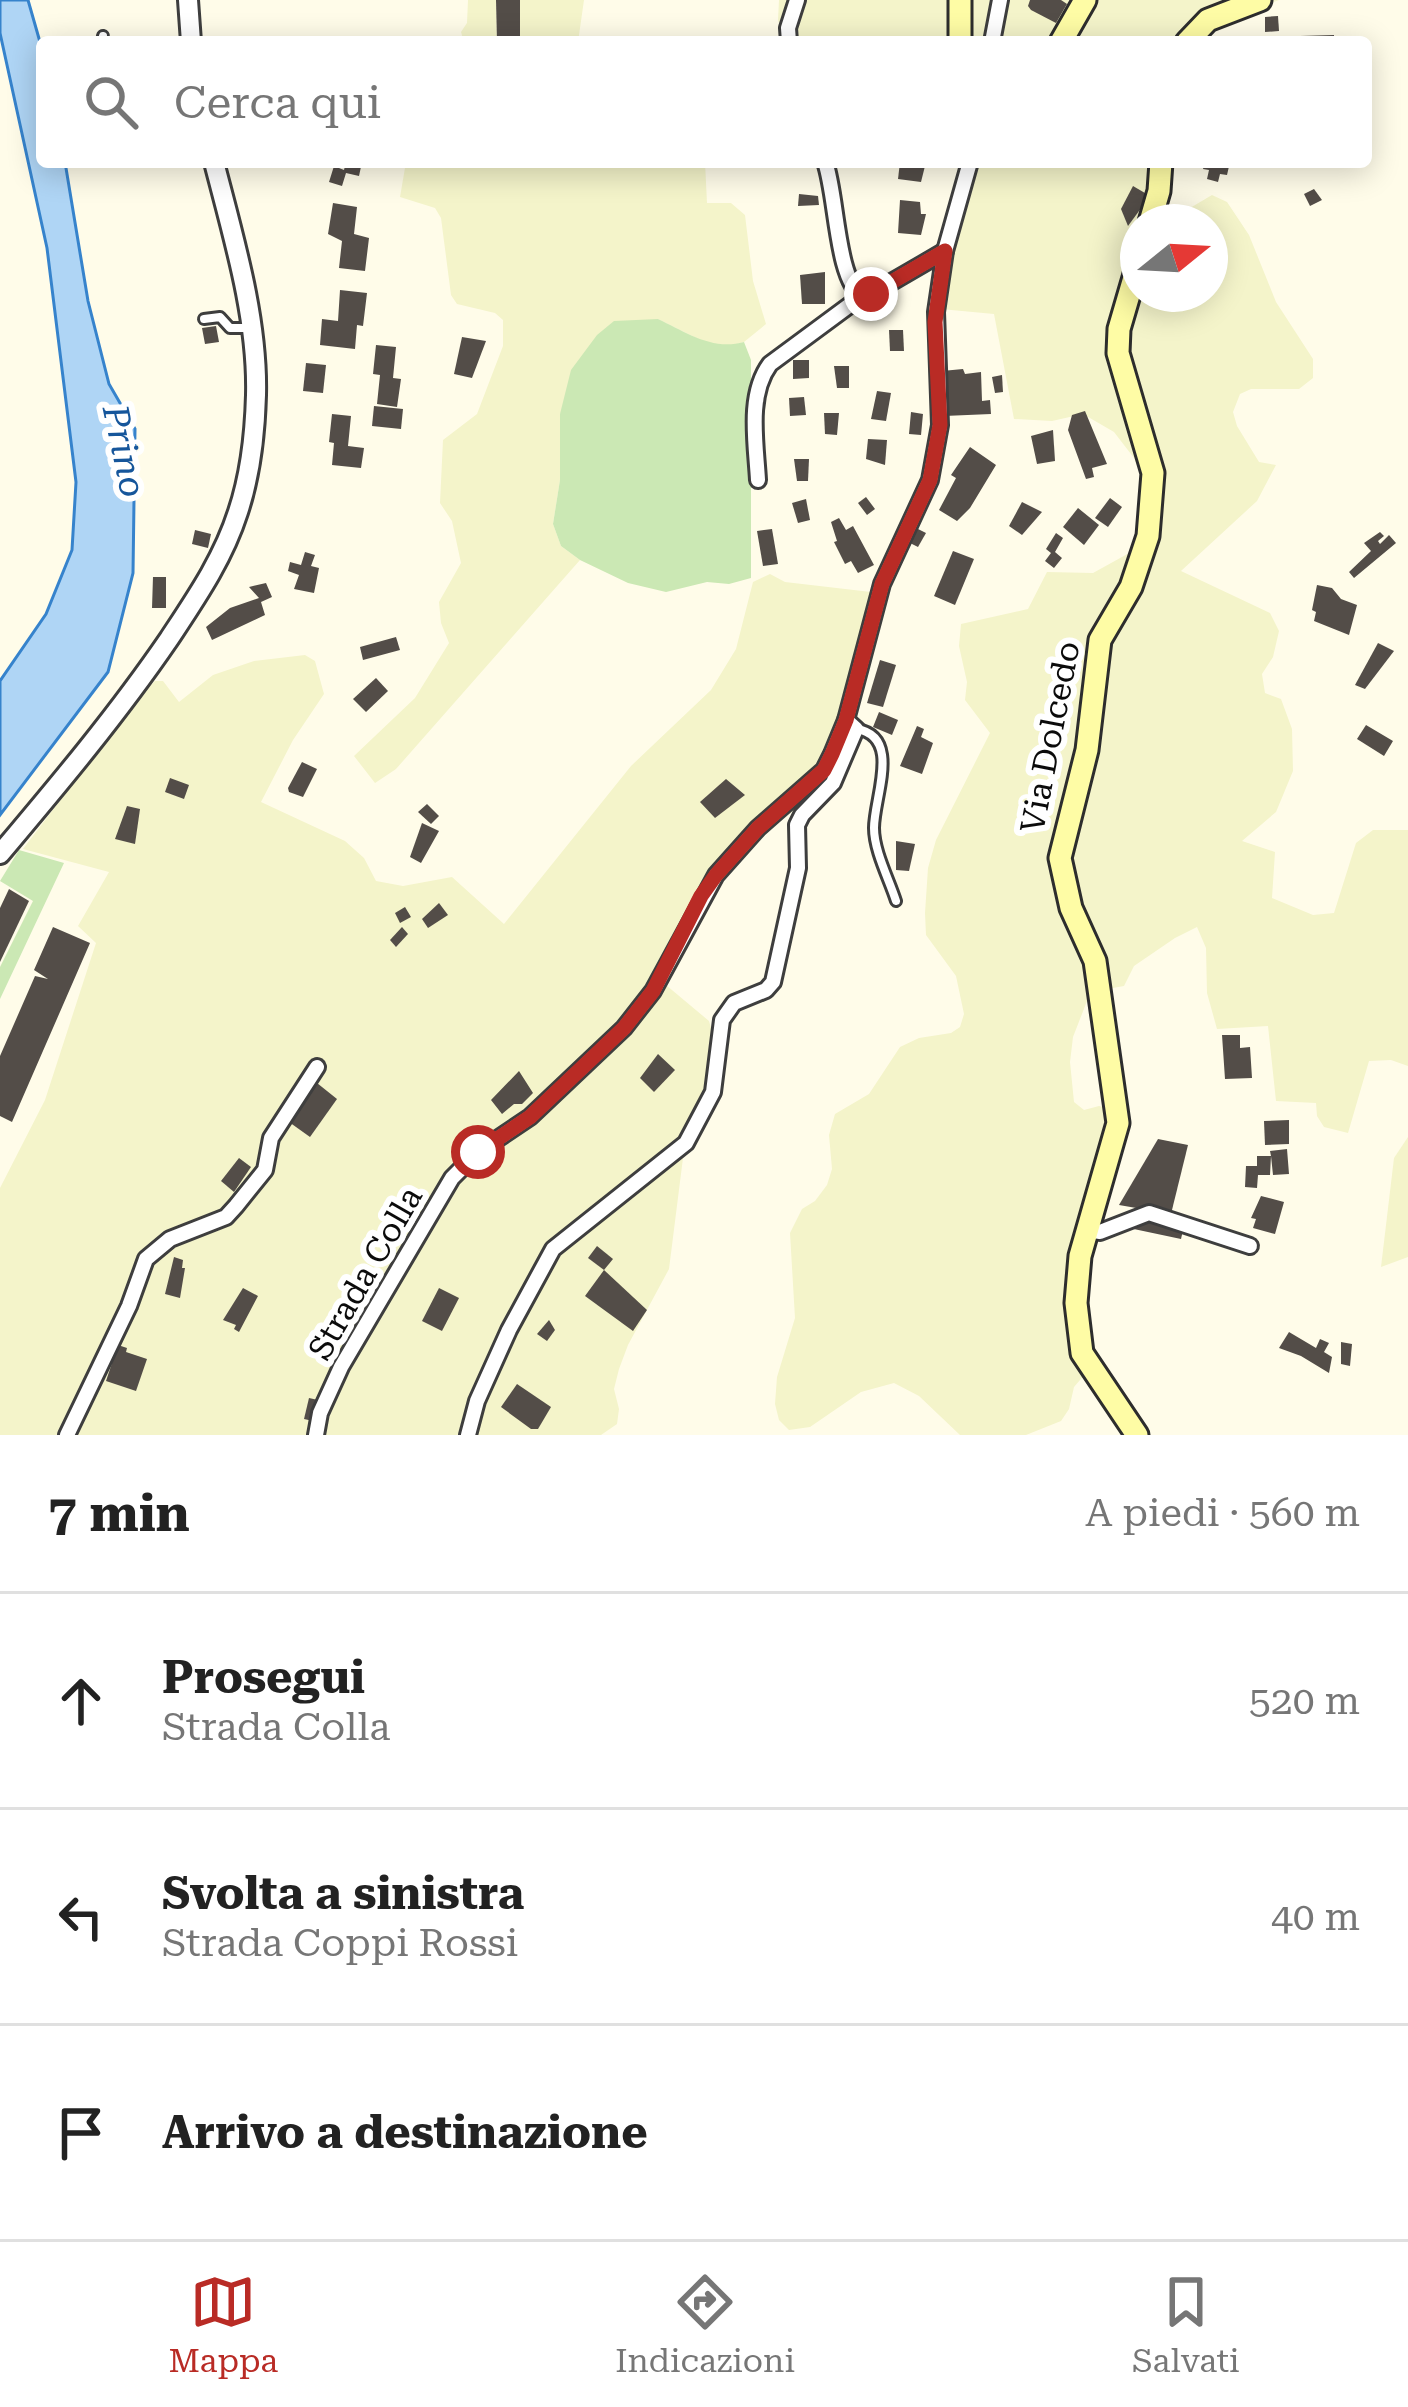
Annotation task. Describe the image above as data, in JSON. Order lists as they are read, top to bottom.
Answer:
{
  "streets": {
    "main road": ["Via Dolcedo"],
    "street": ["Strada Colla"]
  },
  "water": ["Prino"],
  "north": "right",
  "page": {
    "search": "Cerca qui",
    "heading": ["7 min", "A piedi · 560 m"],
    "list": [
      ["Prosegui", "Strada Colla", "520 m"],
      ["Svolta a sinistra", "Strada Coppi Rossi", "40 m"],
      "Arrivo a destinazione"
    ],
    "nav": ["Mappa", "Indicazioni", "Salvati"]
  }
}
